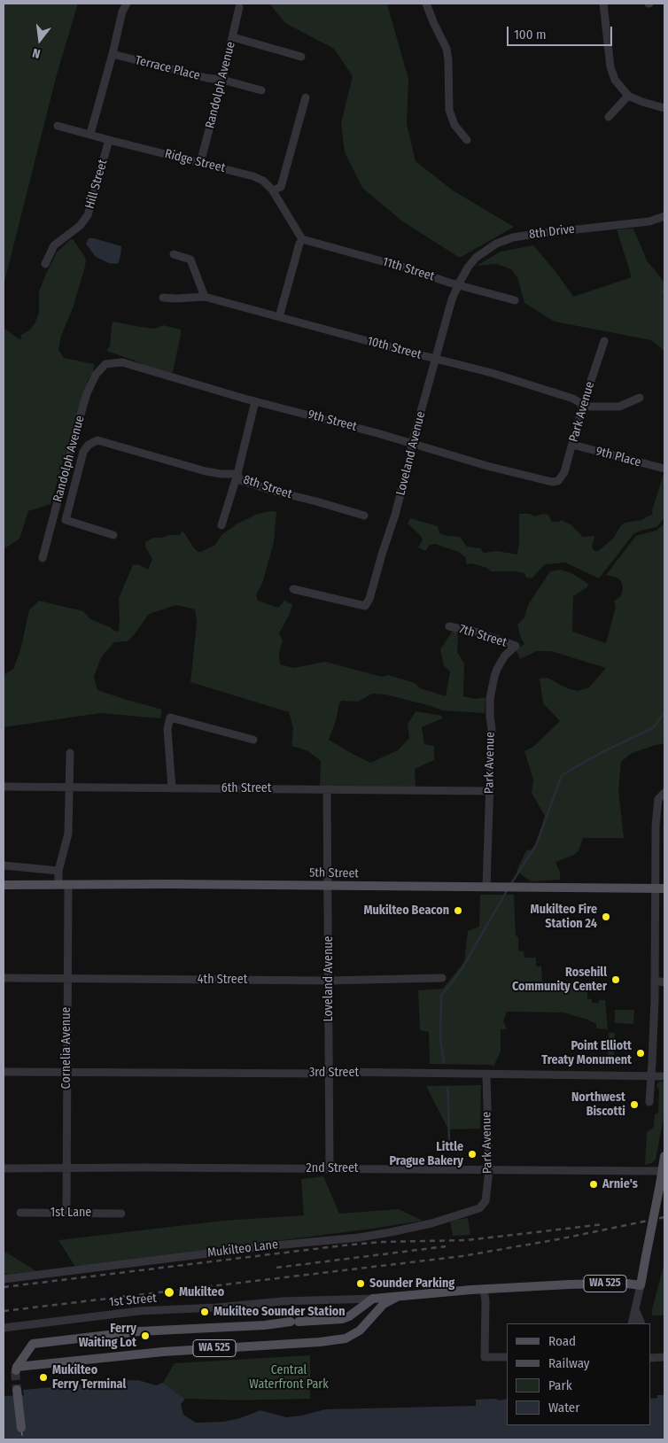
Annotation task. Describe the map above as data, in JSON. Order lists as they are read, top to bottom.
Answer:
{
  "streets": {
    "main road": ["5th Street", "WA 525", "1st Street"],
    "street": [
      "Terrace Place",
      "Randolph Avenue",
      "Ridge Street",
      "Hill Street",
      "8th Drive",
      "11th Street",
      "10th Street",
      "Park Avenue",
      "9th Street",
      "Loveland Avenue",
      "9th Place",
      "8th Street",
      "7th Street",
      "6th Street",
      "4th Street",
      "Cornelia Avenue",
      "3rd Street",
      "2nd Street",
      "1st Lane",
      "Mukilteo Lane"
    ]
  },
  "crossings": [
    ["Terrace Place", "Randolph Avenue"],
    ["Randolph Avenue", "Ridge Street"],
    ["Randolph Avenue", "9th Street"],
    ["Randolph Avenue", "8th Street"],
    ["Ridge Street", "Hill Street"],
    ["Ridge Street", "11th Street"],
    ["8th Drive", "11th Street"],
    ["8th Drive", "Loveland Avenue"],
    ["11th Street", "Loveland Avenue"],
    ["10th Street", "Park Avenue"],
    ["10th Street", "Loveland Avenue"],
    ["Park Avenue", "9th Street"],
    ["Park Avenue", "9th Place"],
    ["Park Avenue", "7th Street"],
    ["Park Avenue", "6th Street"],
    ["Park Avenue", "5th Street"],
    ["Park Avenue", "3rd Street"],
    ["Park Avenue", "2nd Street"],
    ["Park Avenue", "Mukilteo Lane"],
    ["9th Street", "Loveland Avenue"],
    ["Loveland Avenue", "6th Street"],
    ["Loveland Avenue", "5th Street"],
    ["Loveland Avenue", "4th Street"],
    ["Loveland Avenue", "3rd Street"],
    ["Loveland Avenue", "2nd Street"],
    ["5th Street", "Cornelia Avenue"],
    ["4th Street", "Cornelia Avenue"],
    ["Cornelia Avenue", "3rd Street"],
    ["Cornelia Avenue", "2nd Street"],
    ["Cornelia Avenue", "1st Lane"],
    ["2nd Street", "WA 525"],
    ["WA 525", "1st Street"]
  ],
  "parks": ["Central Waterfront Park"],
  "places": [
    "Mukilteo Beacon",
    "Mukilteo Fire Station 24",
    "Rosehill Community Center",
    "Point Elliott Treaty Monument",
    "Northwest Biscotti",
    "Little Prague Bakery",
    "Arnie's",
    "Sounder Parking",
    "Mukilteo",
    "Mukilteo Sounder Station",
    "Ferry Waiting Lot",
    "Mukilteo Ferry Terminal"
  ],
  "legend": [
    "Road",
    "Railway",
    "Park",
    "Water"
  ],
  "scale_bar": "100 m",
  "north": "bottom"
}
